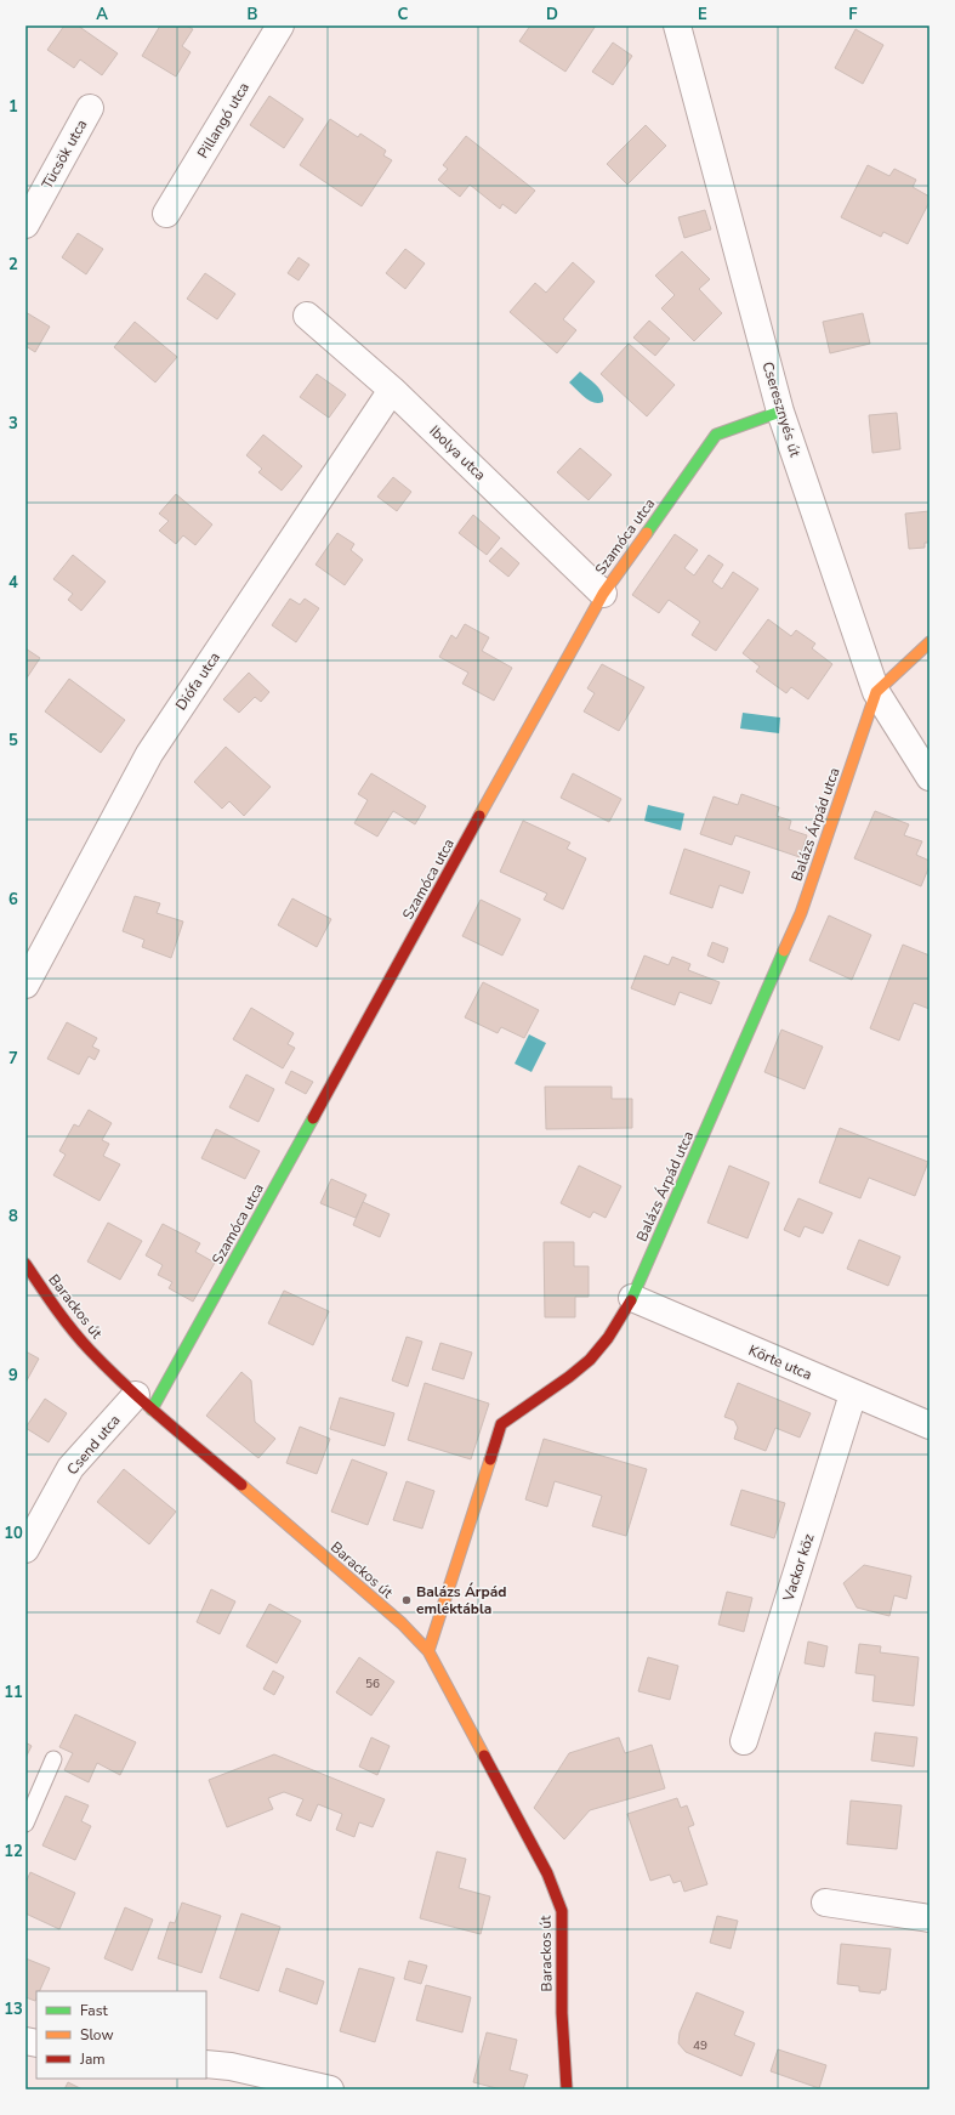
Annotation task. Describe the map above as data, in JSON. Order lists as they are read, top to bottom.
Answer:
{
  "streets": {
    "street": [
      "Pillangó utca",
      "Tücsök utca",
      "Cseresznyés út",
      "Ibolya utca",
      "Szamóca utca",
      "Diófa utca",
      "Balázs Árpád utca",
      "Barackos út",
      "Körte utca",
      "Csend utca",
      "Vackor köz"
    ]
  },
  "crossings": [
    ["Cseresznyés út", "Szamóca utca"],
    ["Cseresznyés út", "Balázs Árpád utca"],
    ["Ibolya utca", "Szamóca utca"],
    ["Ibolya utca", "Diófa utca"],
    ["Szamóca utca", "Barackos út"],
    ["Szamóca utca", "Csend utca"],
    ["Balázs Árpád utca", "Barackos út"],
    ["Balázs Árpád utca", "Körte utca"],
    ["Barackos út", "Csend utca"],
    ["Körte utca", "Vackor köz"]
  ],
  "places": ["Balázs Árpád emléktábla"],
  "house_numbers": ["56", "49"],
  "legend": ["Fast", "Slow", "Jam"],
  "grid": {
    "columns": [
      "A",
      "B",
      "C",
      "D",
      "E",
      "F"
    ],
    "rows": [
      "1",
      "2",
      "3",
      "4",
      "5",
      "6",
      "7",
      "8",
      "9",
      "10",
      "11",
      "12",
      "13"
    ]
  }
}
